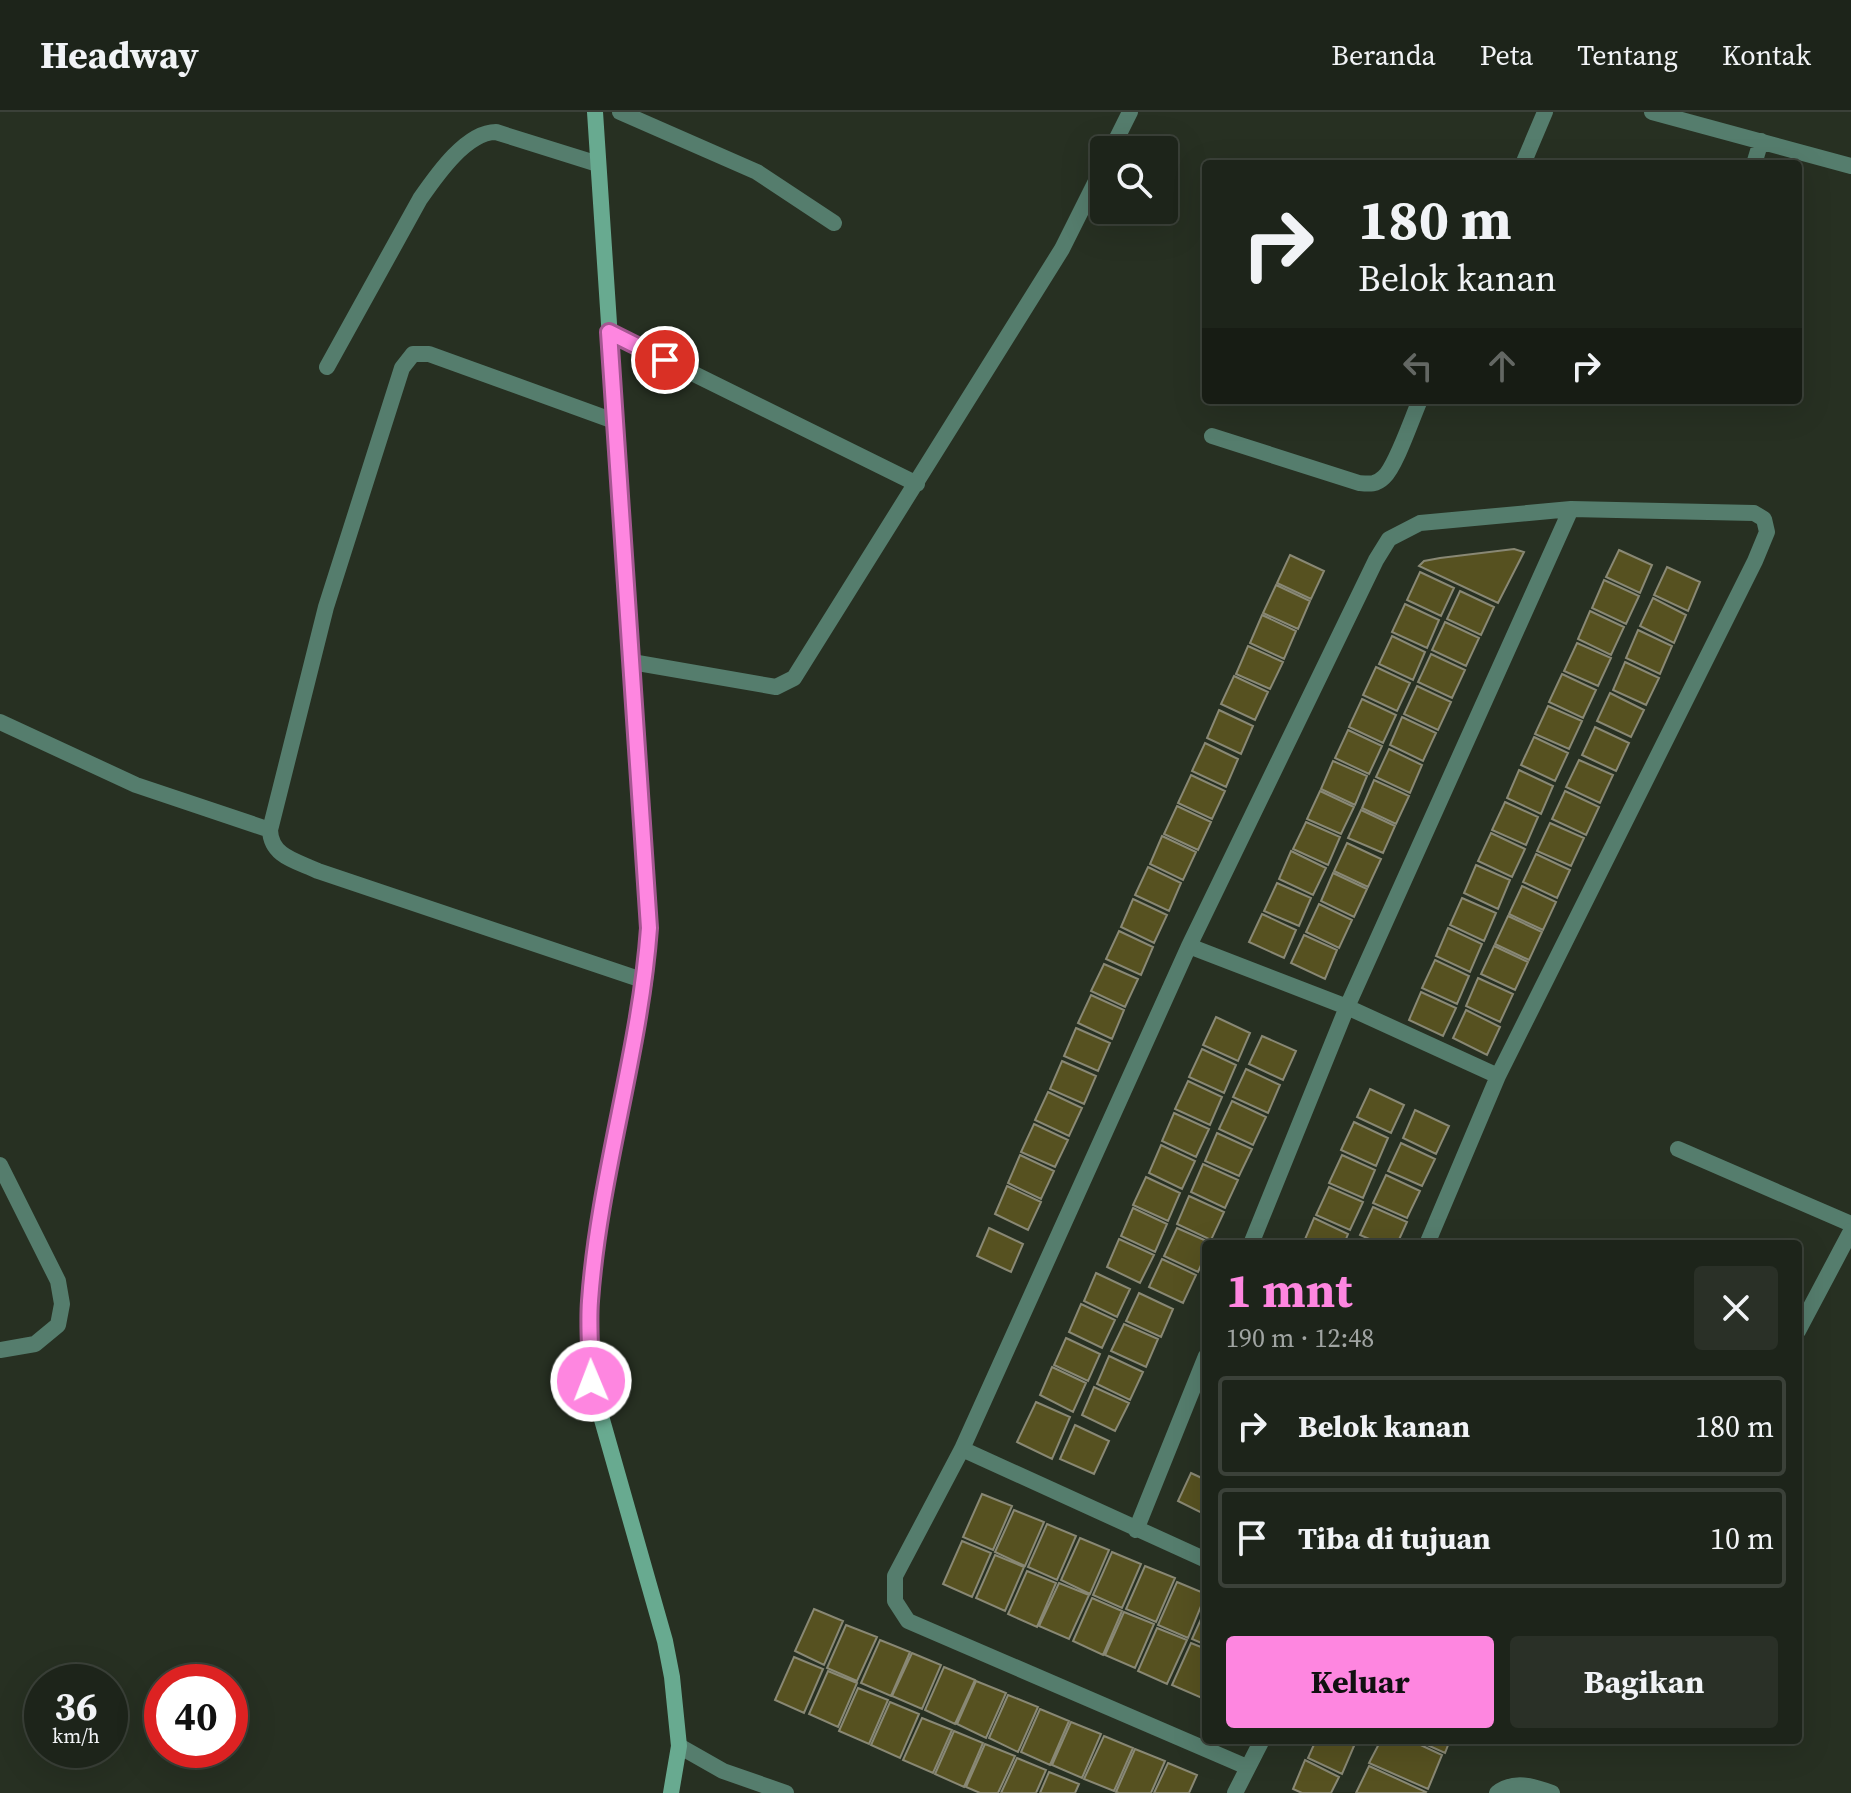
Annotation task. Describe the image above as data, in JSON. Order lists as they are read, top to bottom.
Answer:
{
  "page": {
    "header": "Headway",
    "nav": [
      "Beranda",
      "Peta",
      "Tentang",
      "Kontak"
    ],
    "turn": ["180 m", "Belok kanan"],
    "heading": ["1 mnt", "190 m · 12:48"],
    "list": [
      {
        "name": "Belok kanan",
        "value": "180 m"
      },
      {
        "name": "Tiba di tujuan",
        "value": "10 m"
      }
    ],
    "buttons": ["Keluar", "Bagikan"],
    "speed": "36 km/h",
    "limit": "40"
  }
}
